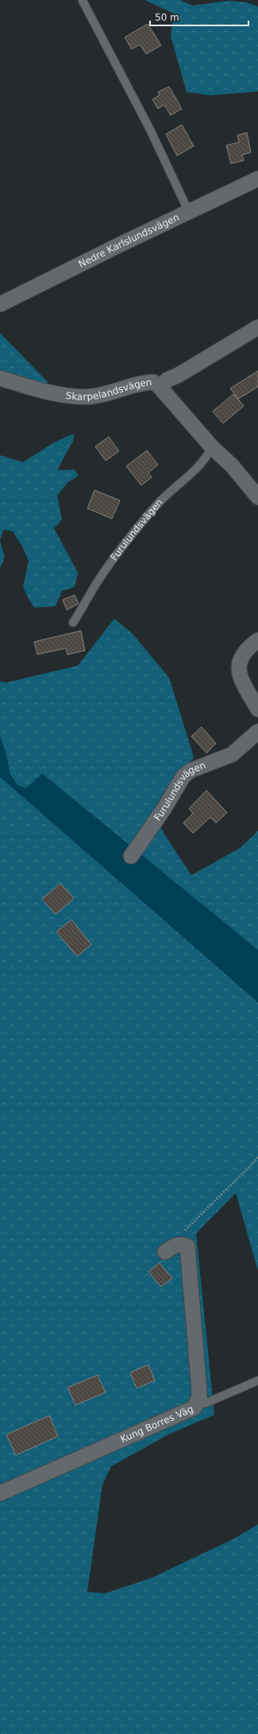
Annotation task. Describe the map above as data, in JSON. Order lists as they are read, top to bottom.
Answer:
{
  "streets": {
    "street": [
      "Nedre Karlslundsvägen",
      "Skarpelandsvägen",
      "Furulundsvägen",
      "Kung Borres Väg"
    ]
  },
  "scale_bar": "50 m"
}
